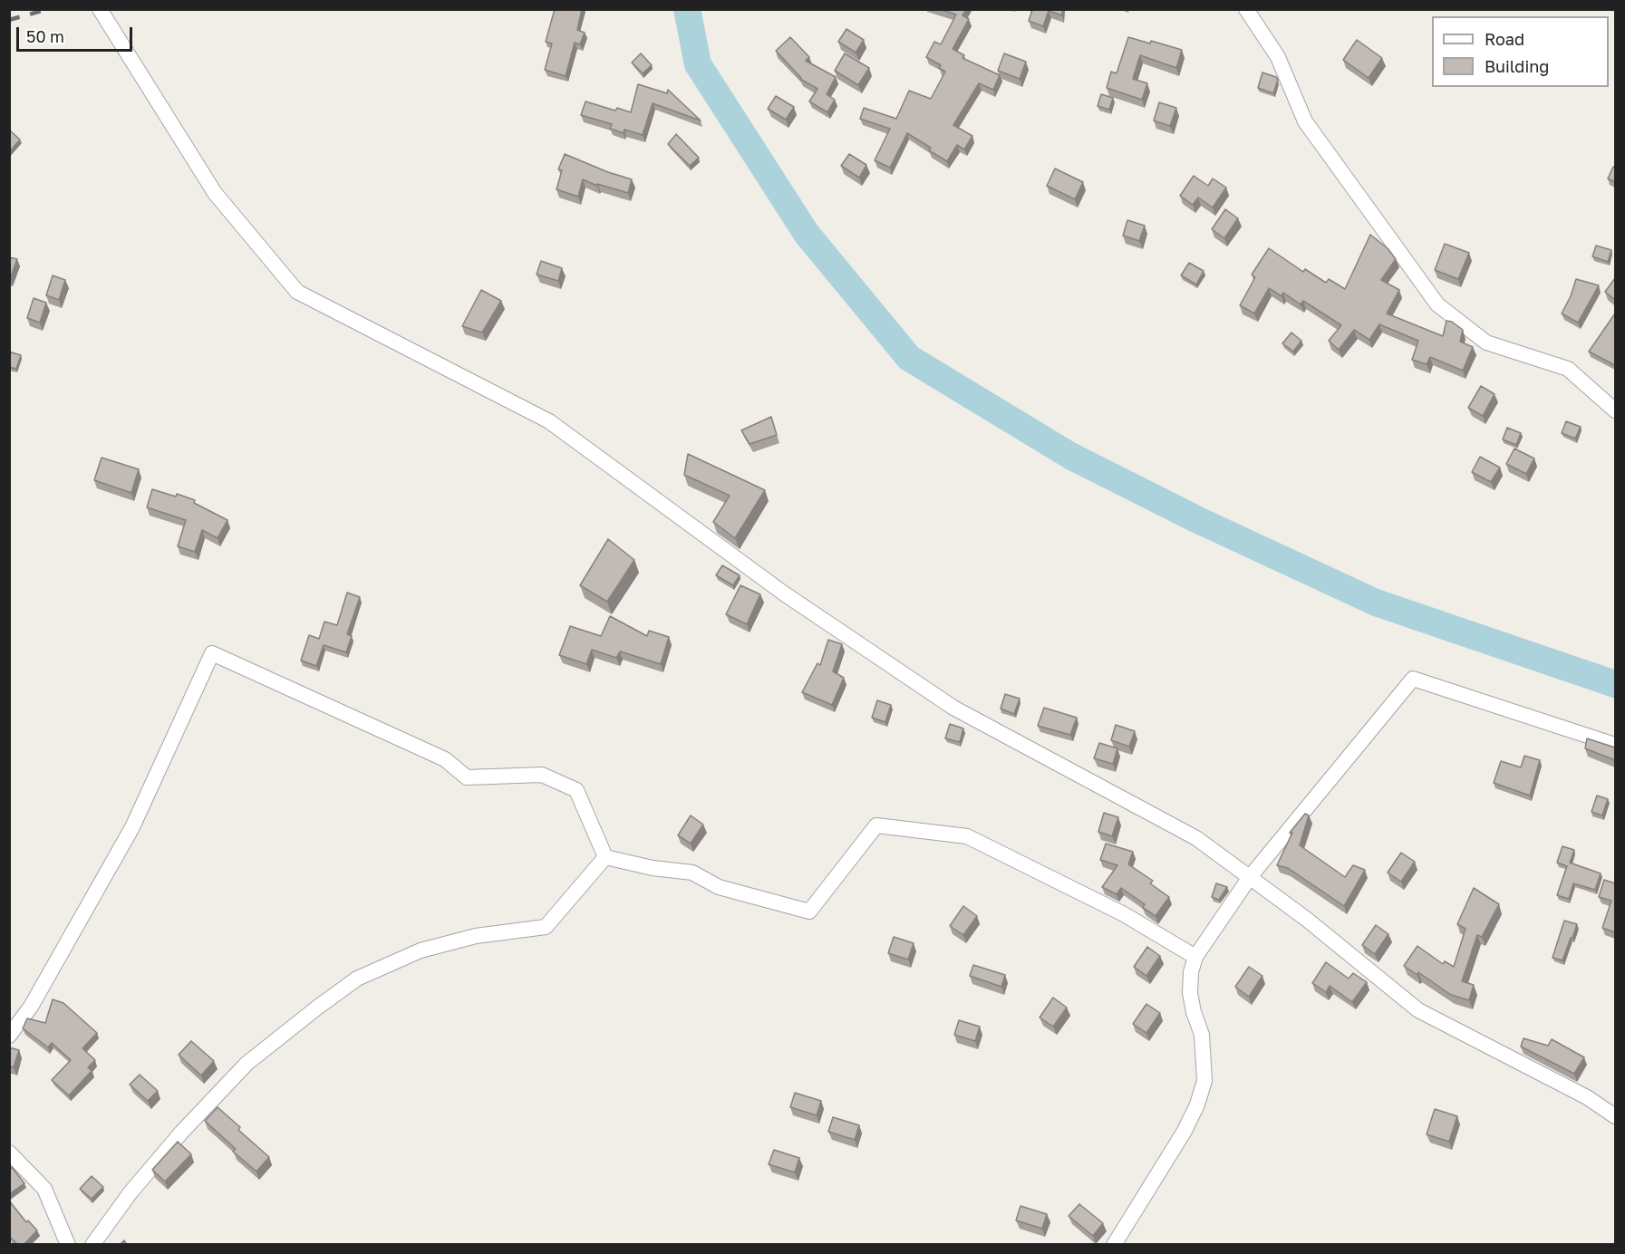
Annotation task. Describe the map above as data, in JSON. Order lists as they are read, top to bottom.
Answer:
{
  "legend": ["Road", "Building"],
  "scale_bar": "50 m"
}
